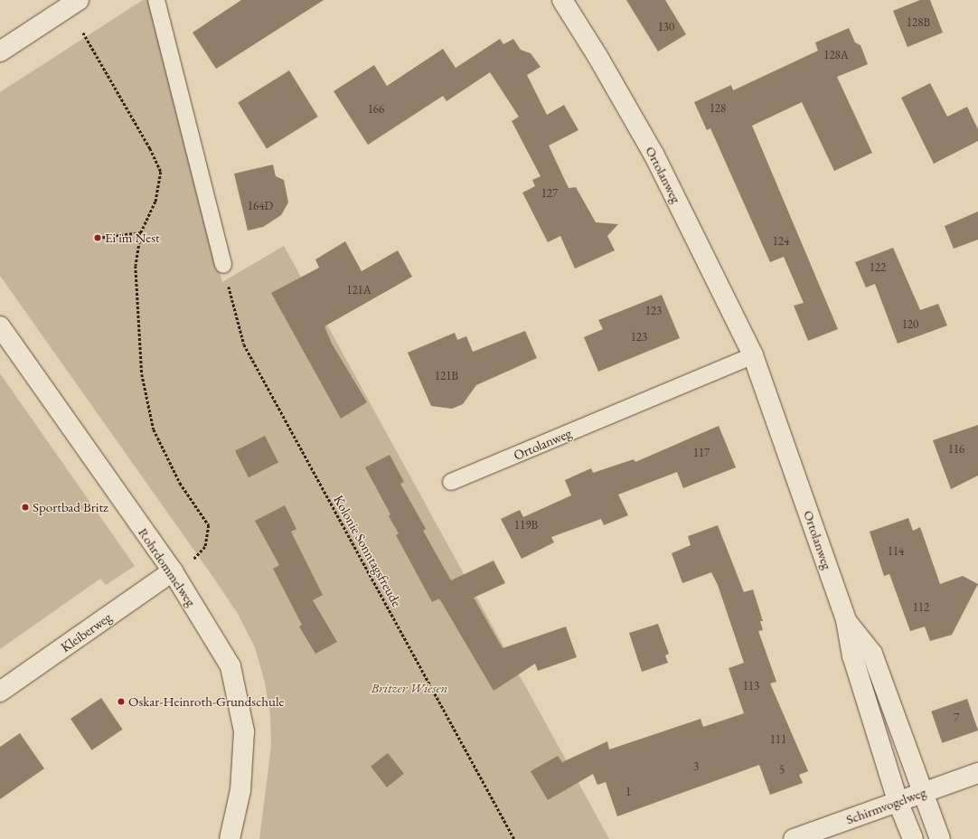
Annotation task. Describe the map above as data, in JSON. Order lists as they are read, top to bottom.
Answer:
{
  "streets": {
    "street": [
      "Ortolanweg",
      "Rohrdommelweg",
      "Kleiberweg",
      "Schirmvogelweg"
    ],
    "path": ["Kolonie Sonntagsfreude"]
  },
  "crossings": [
    ["Ortolanweg", "Schirmvogelweg"],
    ["Rohrdommelweg", "Kleiberweg"]
  ],
  "parks": ["Britzer Wiesen"],
  "places": ["Ei im Nest", "Sportbad Britz", "Oskar-Heinroth-Grundschule"],
  "house_numbers": [
    "128B",
    "130",
    "128A",
    "128",
    "166",
    "127",
    "164D",
    "124",
    "122",
    "121A",
    "123",
    "120",
    "123",
    "121B",
    "116",
    "117",
    "119B",
    "114",
    "112",
    "113",
    "7",
    "111",
    "3",
    "5",
    "1"
  ]
}
